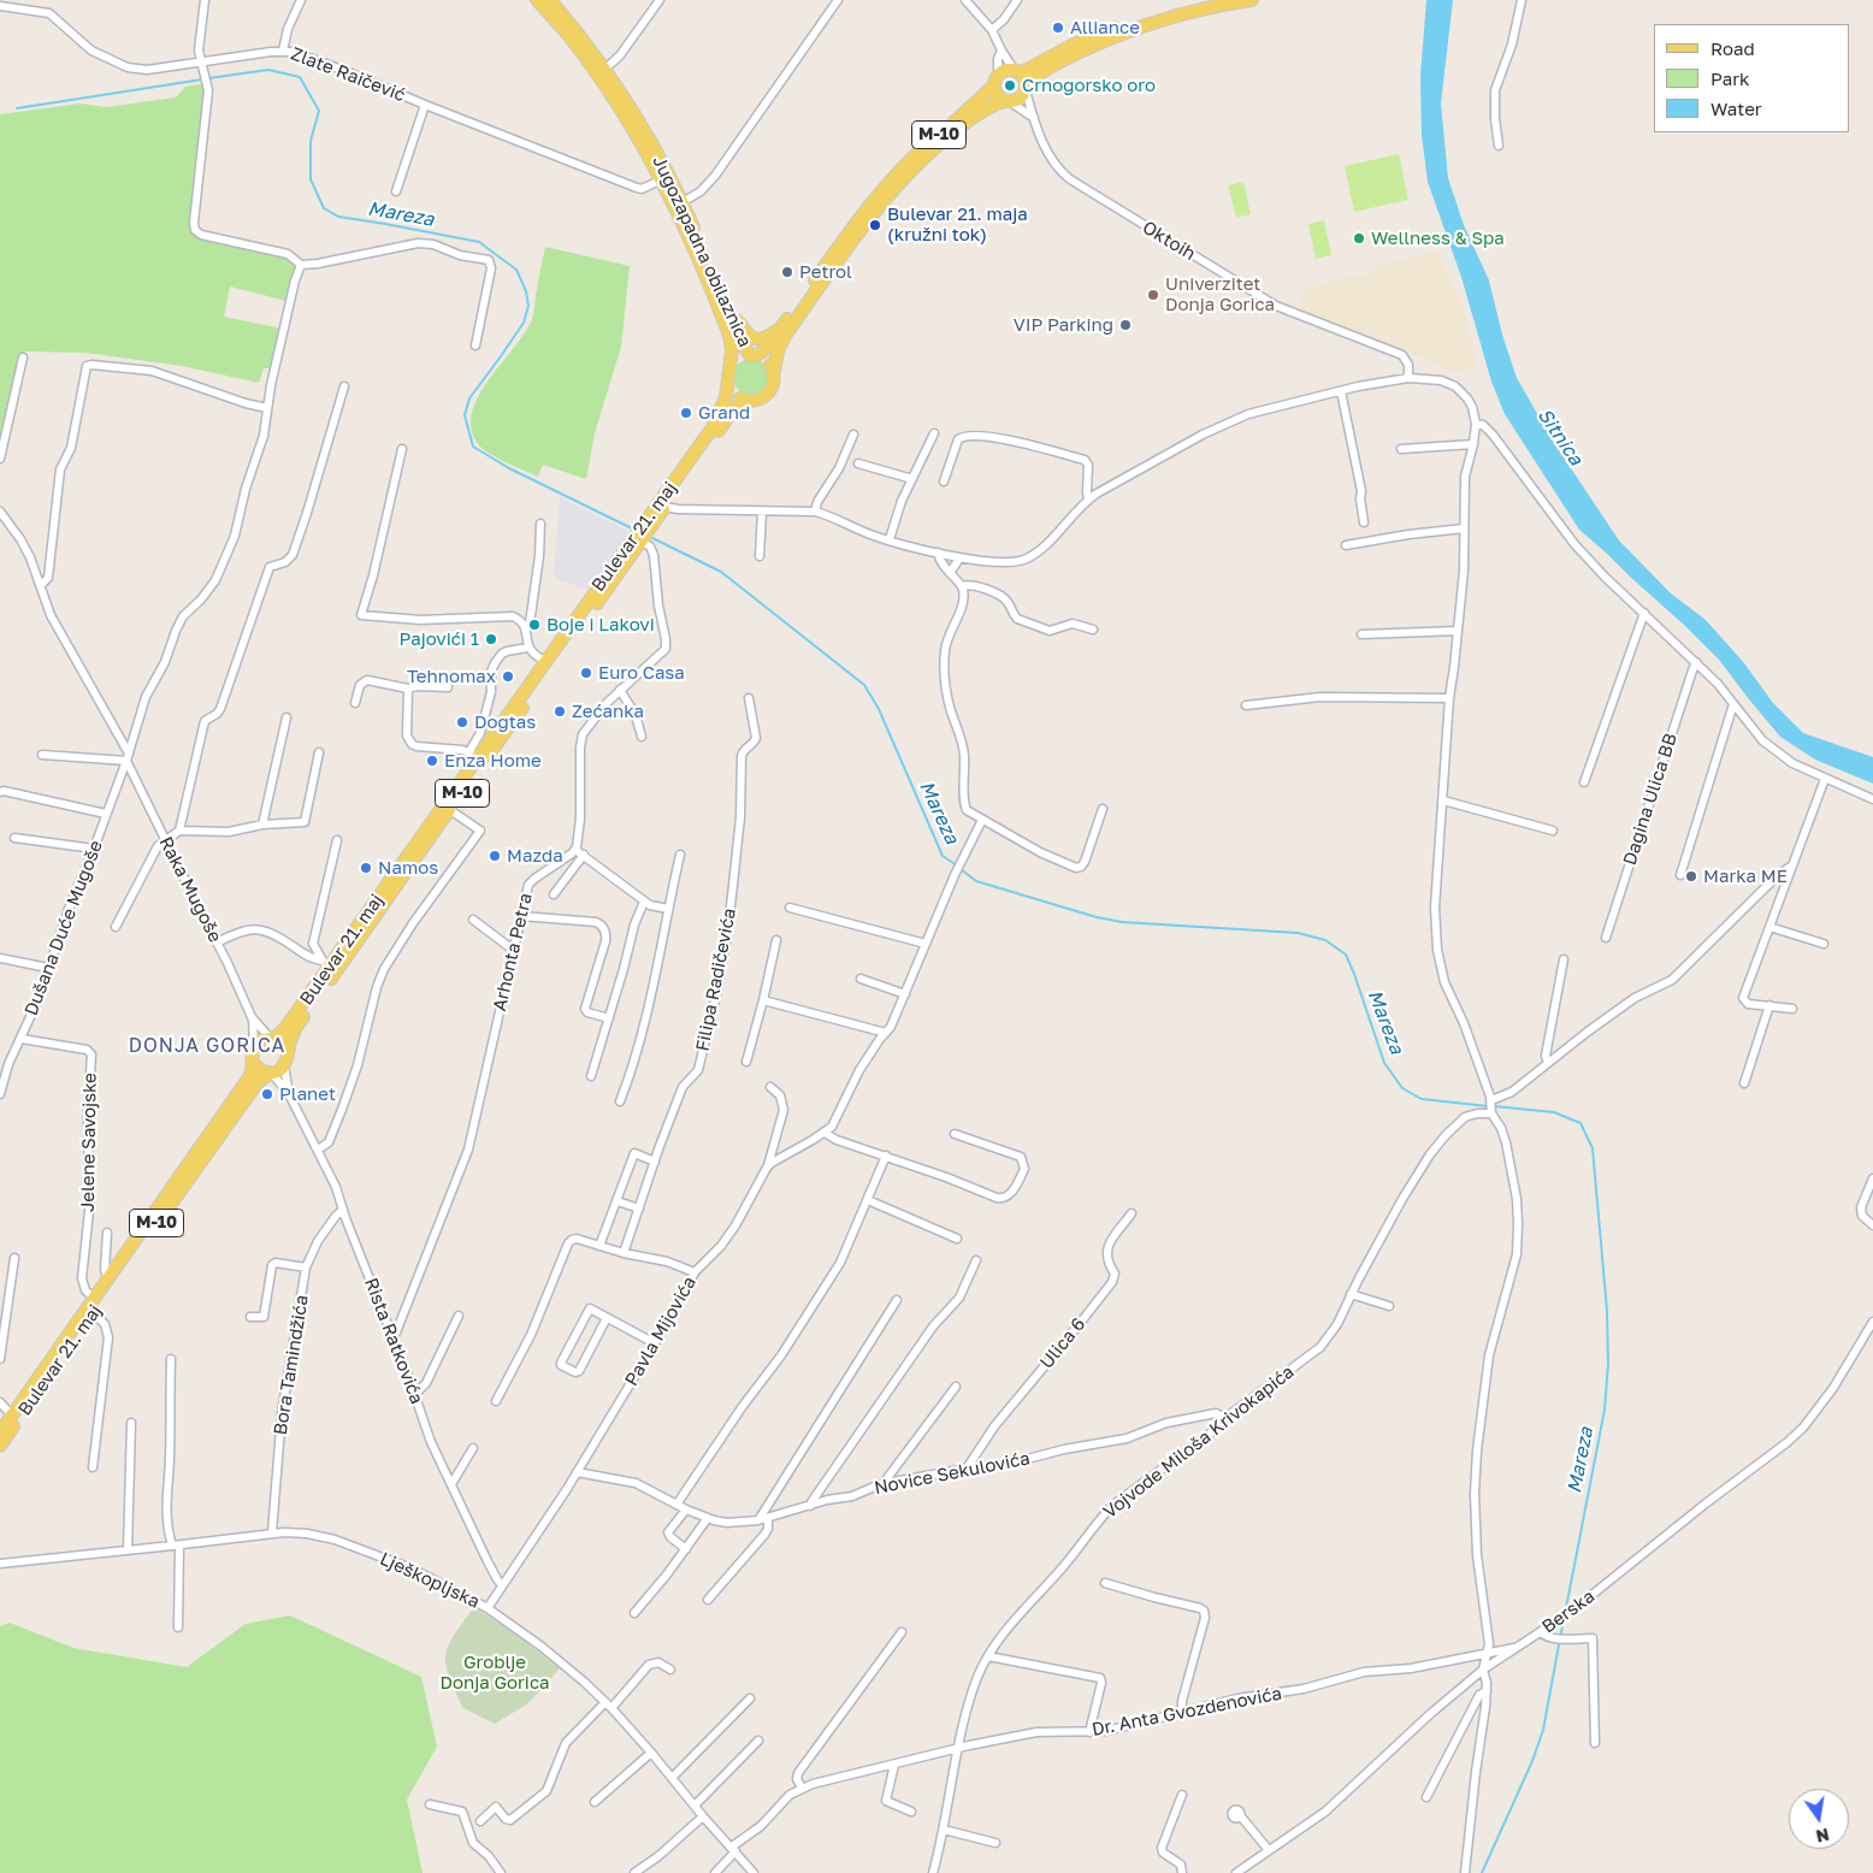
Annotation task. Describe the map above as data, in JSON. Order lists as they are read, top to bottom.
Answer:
{
  "streets": {
    "main road": ["M-10", "Jugozapadna obilaznica", "Bulevar 21. maj"],
    "street": [
      "Zlate Raičević",
      "Oktoih",
      "Dagina Ulica BB",
      "Raka Mugoše",
      "Dušana Duće Mugoše",
      "Arhonta Petra",
      "Filipa Radičevića",
      "Jelene Savojske",
      "Pavla Mijovića",
      "Rista Ratkovića",
      "Ulica 6",
      "Bora Tamindžića",
      "Vojvode Miloša Krivokapića",
      "Novice Sekulovića",
      "Lješkopljska",
      "Berska",
      "Dr. Anta Gvozdenovića"
    ]
  },
  "crossings": [
    ["Zlate Raičević", "Jugozapadna obilaznica"],
    ["M-10", "Oktoih"],
    ["M-10", "Jugozapadna obilaznica"],
    ["M-10", "Bulevar 21. maj"],
    ["Jugozapadna obilaznica", "Bulevar 21. maj"],
    ["Bulevar 21. maj", "Raka Mugoše"],
    ["Bulevar 21. maj", "Jelene Savojske"],
    ["Bulevar 21. maj", "Rista Ratkovića"],
    ["Raka Mugoše", "Dušana Duće Mugoše"],
    ["Raka Mugoše", "Rista Ratkovića"],
    ["Dušana Duće Mugoše", "Jelene Savojske"],
    ["Arhonta Petra", "Rista Ratkovića"],
    ["Pavla Mijovića", "Rista Ratkovića"],
    ["Pavla Mijovića", "Novice Sekulovića"],
    ["Pavla Mijovića", "Lješkopljska"],
    ["Rista Ratkovića", "Bora Tamindžića"],
    ["Ulica 6", "Novice Sekulovića"],
    ["Bora Tamindžića", "Lješkopljska"],
    ["Vojvode Miloša Krivokapića", "Novice Sekulovića"],
    ["Vojvode Miloša Krivokapića", "Dr. Anta Gvozdenovića"],
    ["Lješkopljska", "Dr. Anta Gvozdenovića"],
    ["Berska", "Dr. Anta Gvozdenovića"]
  ],
  "districts": ["DONJA GORICA"],
  "water": ["Mareza", "Sitnica"],
  "parks": ["Groblje Donja Gorica"],
  "places": [
    "Alliance",
    "Crnogorsko oro",
    "Bulevar 21. maja (kružni tok)",
    "Wellness & Spa",
    "Petrol",
    "Univerzitet Donja Gorica",
    "VIP Parking",
    "Grand",
    "Boje i Lakovi",
    "Pajovići 1",
    "Euro Casa",
    "Tehnomax",
    "Zećanka",
    "Dogtas",
    "Enza Home",
    "Mazda",
    "Namos",
    "Marka ME",
    "Planet"
  ],
  "legend": ["Road", "Park", "Water"],
  "north": "bottom"
}
